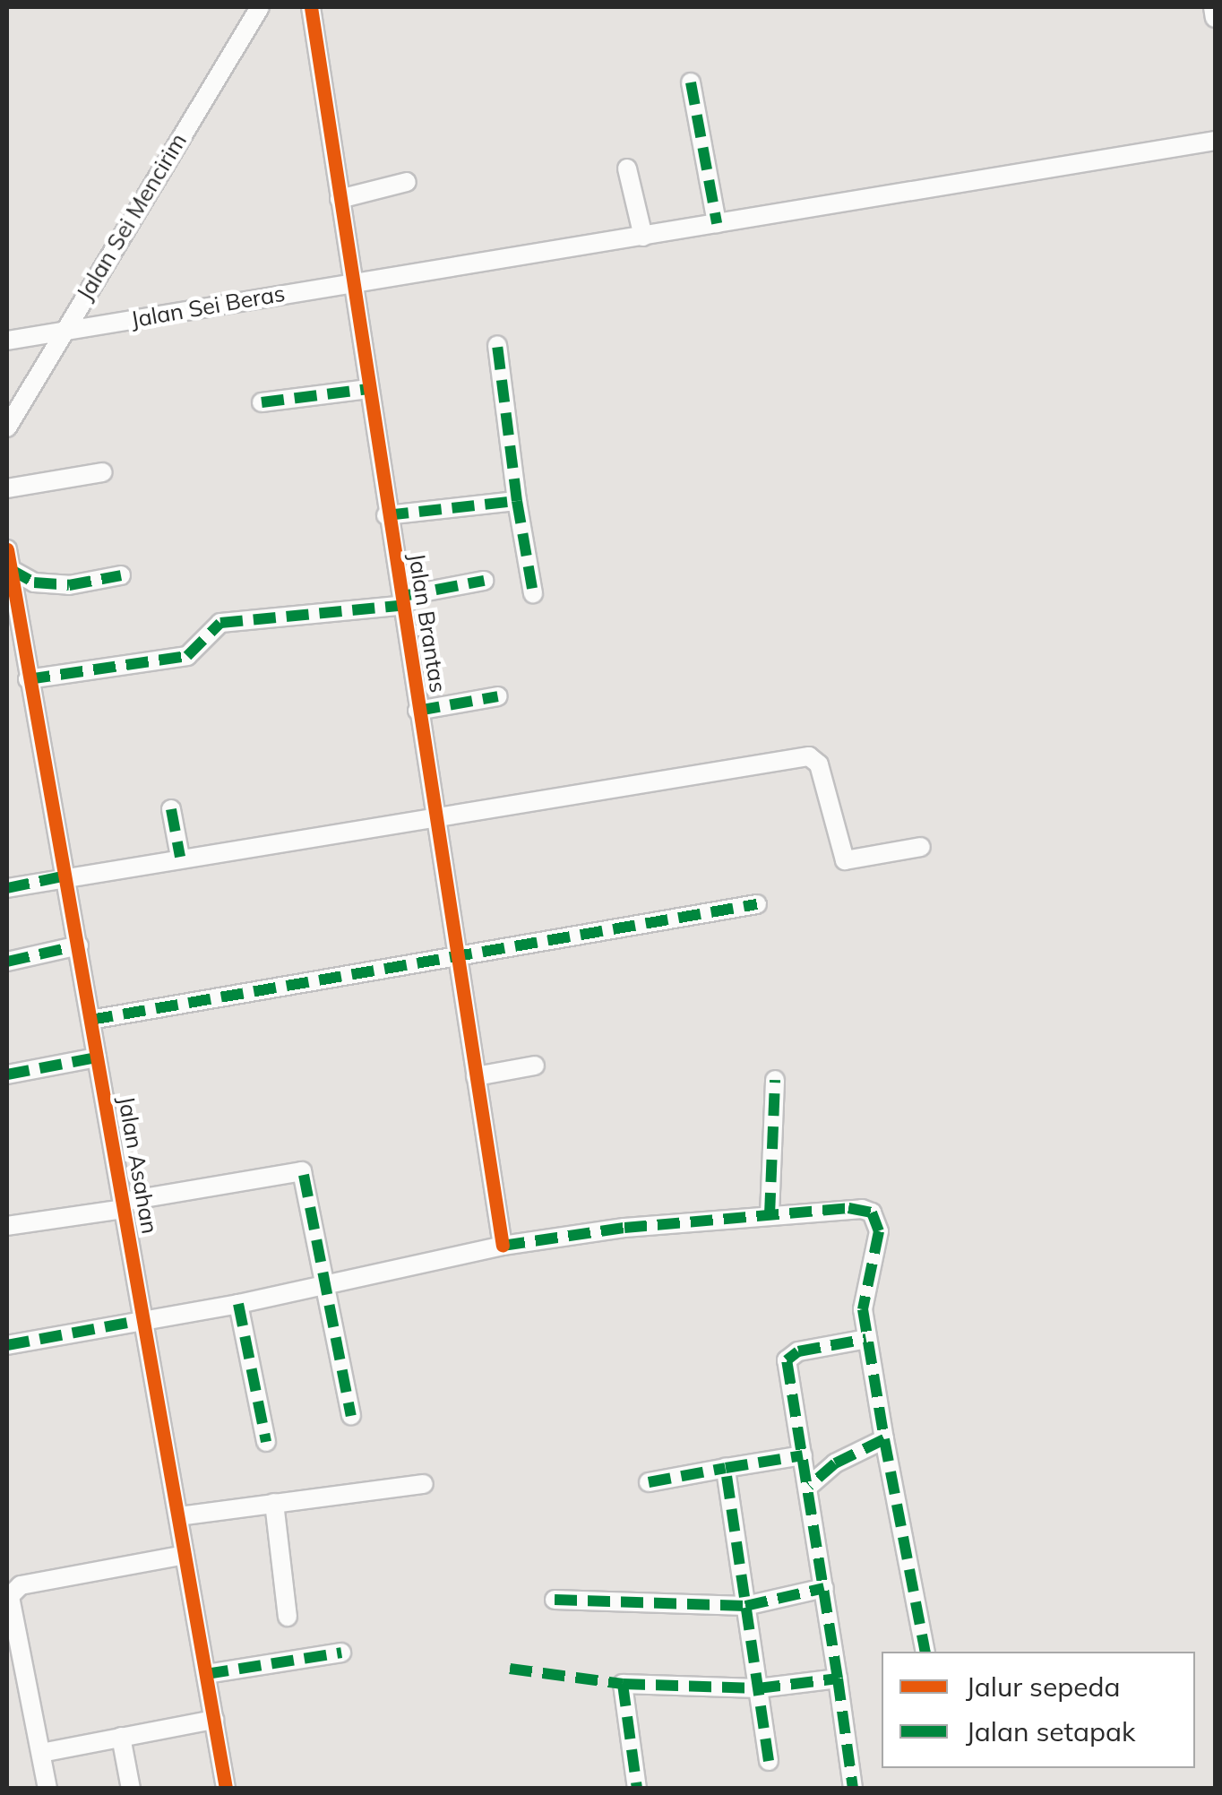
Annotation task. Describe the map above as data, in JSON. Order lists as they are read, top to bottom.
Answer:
{
  "streets": {
    "street": [
      "Jalan Sei Mencirim",
      "Jalan Sei Beras",
      "Jalan Brantas",
      "Jalan Asahan"
    ]
  },
  "crossings": [
    ["Jalan Sei Mencirim", "Jalan Sei Beras"],
    ["Jalan Sei Beras", "Jalan Brantas"]
  ],
  "legend": ["Jalur sepeda", "Jalan setapak"]
}
